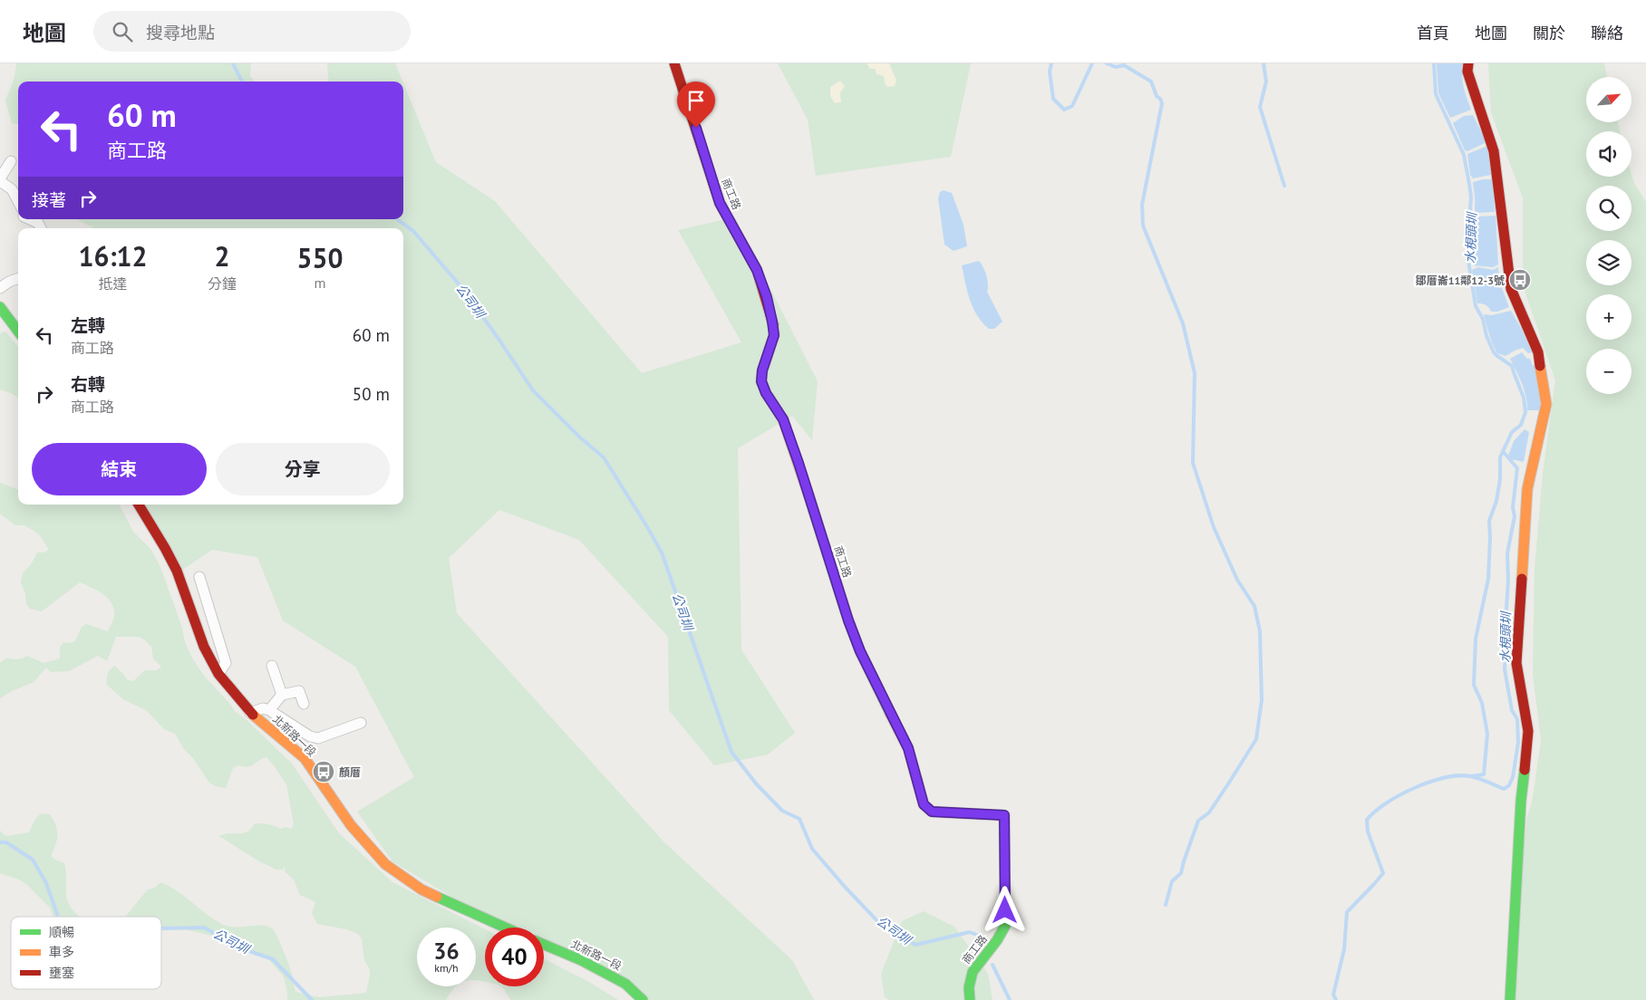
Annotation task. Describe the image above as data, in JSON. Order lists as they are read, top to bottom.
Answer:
{
  "streets": {
    "street": ["商工路", "北新路一段"]
  },
  "water": ["水梘頭圳", "公司圳"],
  "places": {
    "bus stop": ["鄒厝崙11鄰12-3號", "顏厝"]
  },
  "legend": ["順暢", "車多", "壅塞"],
  "north": "top right",
  "page": {
    "header": "地圖",
    "search": "搜尋地點",
    "nav": [
      "首頁",
      "地圖",
      "關於",
      "聯絡"
    ],
    "map_buttons": ["+", "−"],
    "turn": ["60 m", "商工路"],
    "then": "接著",
    "eta": [
      "16:12",
      "抵達",
      "2",
      "分鐘",
      "550",
      "m"
    ],
    "list": [
      {
        "name": "左轉",
        "note": "商工路",
        "value": "60 m"
      },
      {
        "name": "右轉",
        "note": "商工路",
        "value": "50 m"
      }
    ],
    "buttons": ["結束", "分享"],
    "speed": "36 km/h",
    "limit": "40"
  }
}
